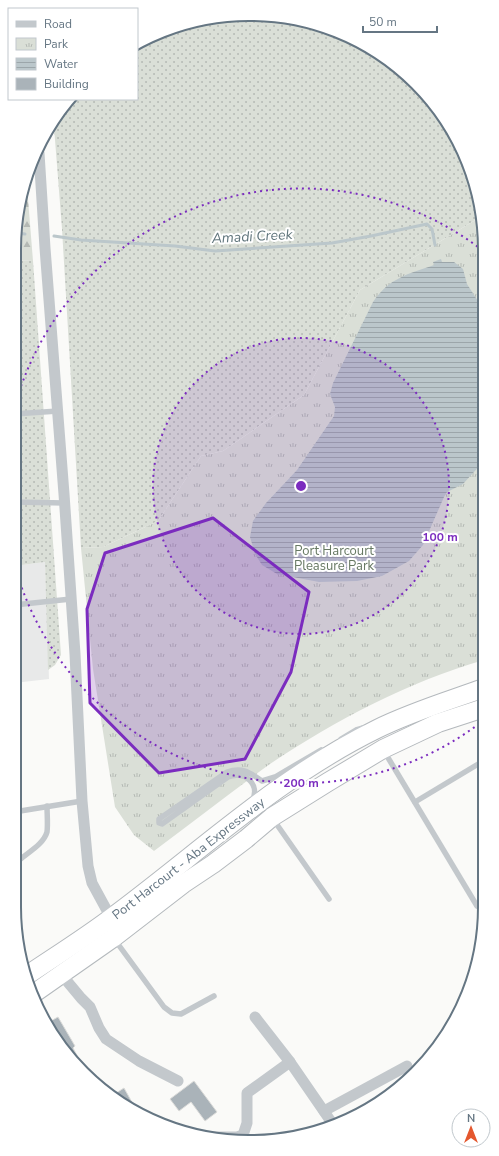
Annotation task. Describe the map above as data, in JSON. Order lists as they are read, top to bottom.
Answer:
{
  "streets": {
    "highway": ["Port Harcourt - Aba Expressway"]
  },
  "water": ["Amadi Creek"],
  "parks": ["Port Harcourt Pleasure Park"],
  "legend": [
    "Road",
    "Park",
    "Water",
    "Building"
  ],
  "scale_bar": "50 m",
  "north": "top",
  "rings": ["100 m", "200 m"]
}
